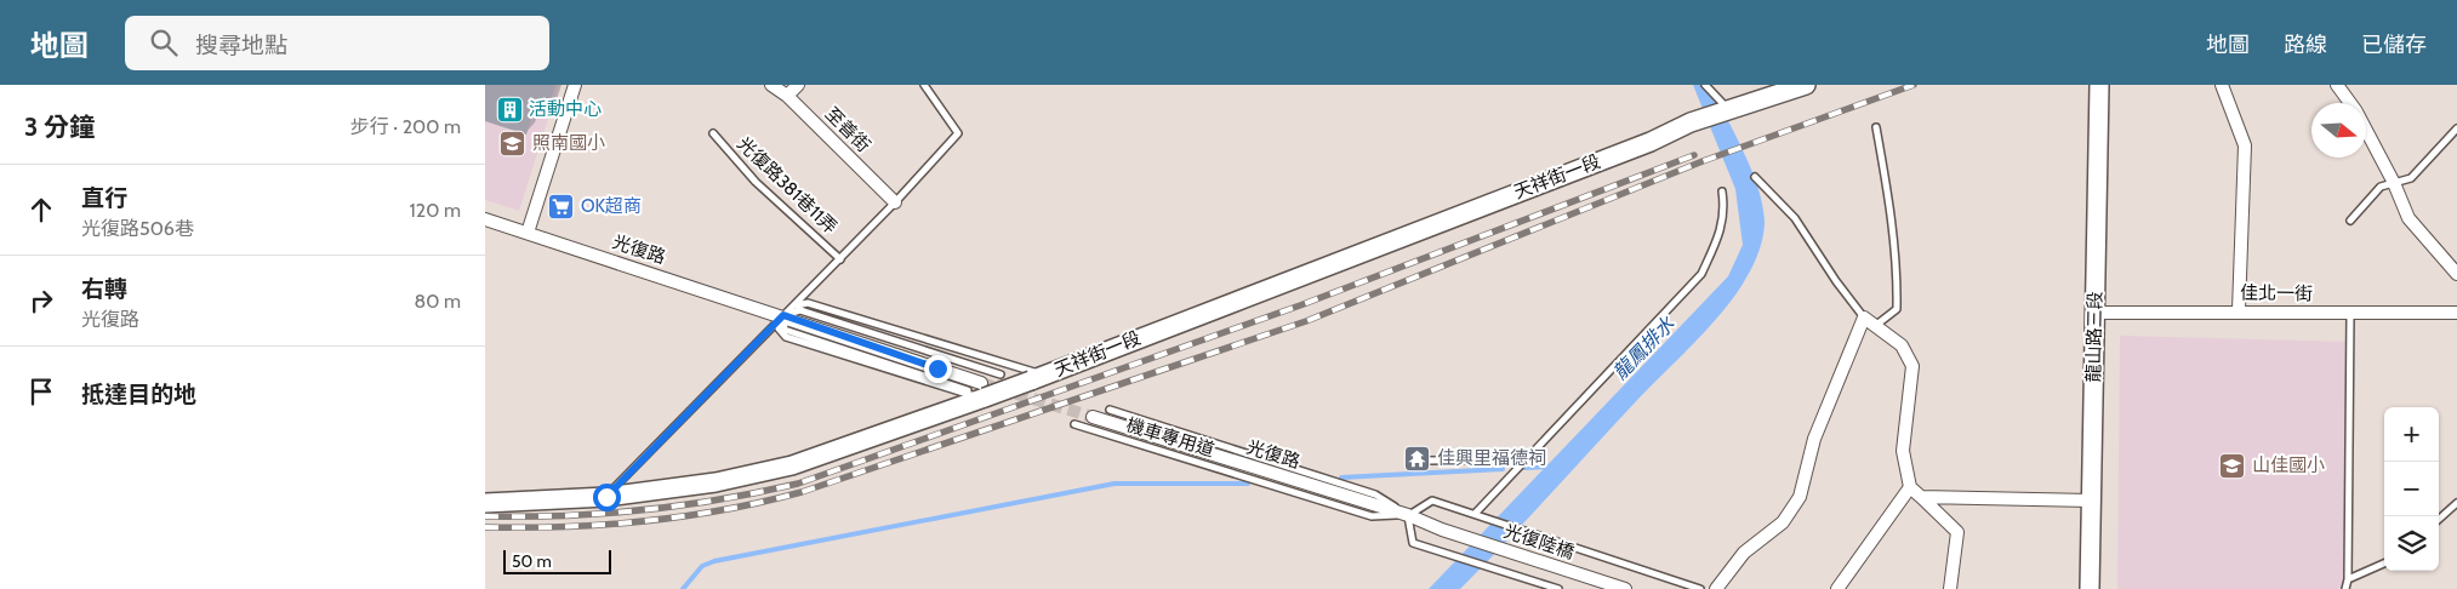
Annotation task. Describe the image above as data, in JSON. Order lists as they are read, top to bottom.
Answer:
{
  "streets": {
    "street": [
      "至善街",
      "天祥街一段",
      "光復路",
      "佳北一街",
      "龍山路三段",
      "光復陸橋"
    ],
    "lane": ["光復路381巷11弄", "機車專用道"]
  },
  "crossings": [
    ["天祥街一段", "光復路"],
    ["光復路", "機車專用道"],
    ["光復路", "光復陸橋"],
    ["佳北一街", "龍山路三段"]
  ],
  "water": ["龍鳳排水"],
  "places": {
    "building": ["活動中心"],
    "school or university": ["照南國小", "山佳國小"],
    "supermarket": ["OK超商"],
    "temple": ["佳興里福德祠"]
  },
  "scale_bar": "50 m",
  "north": "right",
  "page": {
    "header": "地圖",
    "search": "搜尋地點",
    "nav": ["地圖", "路線", "已儲存"],
    "heading": ["3 分鐘", "步行 · 200 m"],
    "list": [
      ["直行", "光復路506巷", "120 m"],
      ["右轉", "光復路", "80 m"],
      "抵達目的地"
    ],
    "map_buttons": ["+", "−"],
    "scale": "50 m"
  }
}
